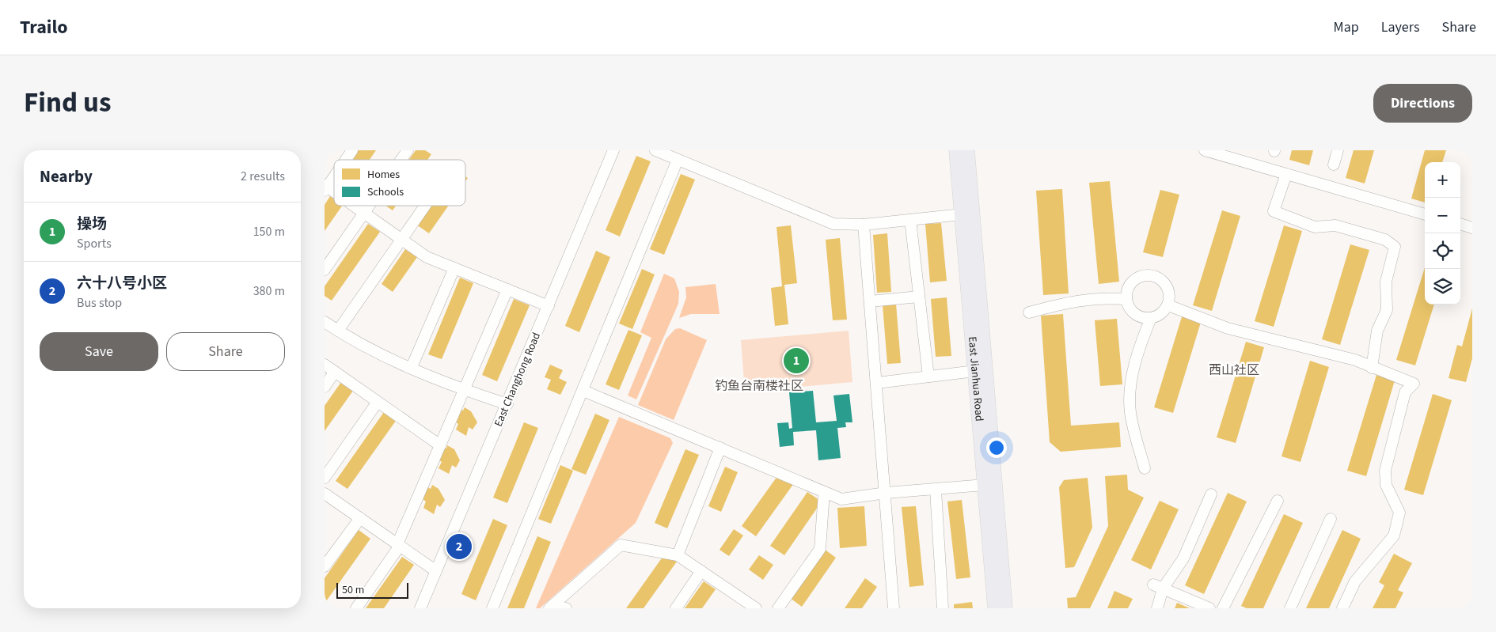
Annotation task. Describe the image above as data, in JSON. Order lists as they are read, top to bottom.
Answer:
{
  "streets": {
    "main road": ["East Jianhua Road"],
    "street": ["East Changhong Road"]
  },
  "districts": ["西山社区", "钓鱼台南楼社区"],
  "legend": ["Homes", "Schools"],
  "scale_bar": "50 m",
  "page": {
    "header": "Trailo",
    "nav": ["Map", "Layers", "Share"],
    "title": "Find us",
    "buttons": [
      "Directions",
      ["Save", "Share"]
    ],
    "heading": ["Nearby", "2 results"],
    "map_buttons": ["+", "−"],
    "list": [
      {
        "mark": "1",
        "name": "操场",
        "note": "Sports",
        "value": "150 m"
      },
      {
        "mark": "2",
        "name": "六十八号小区",
        "note": "Bus stop",
        "value": "380 m"
      }
    ],
    "pins": ["1", "2"],
    "scale": "50 m"
  }
}
